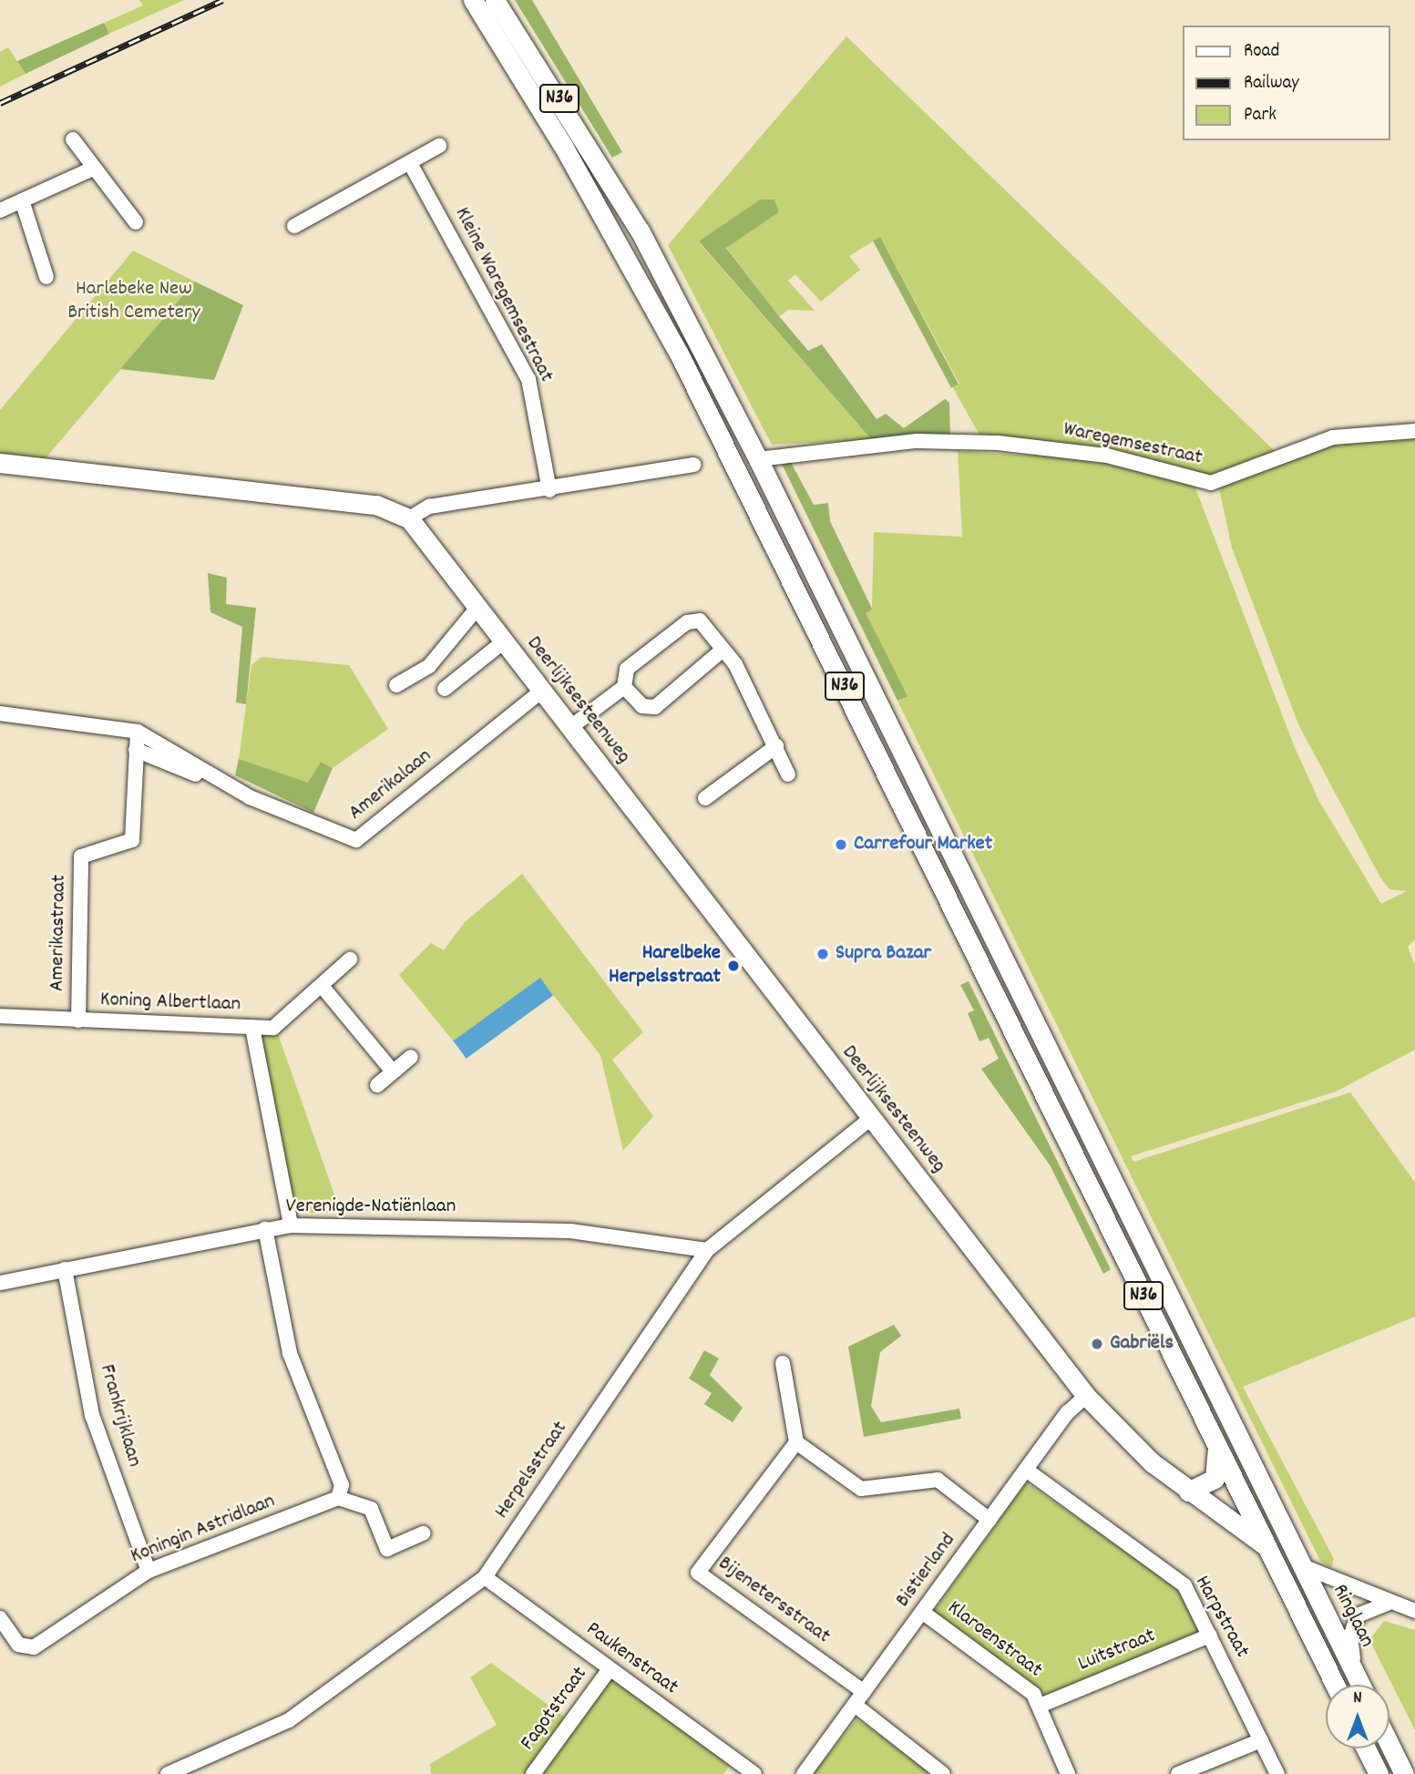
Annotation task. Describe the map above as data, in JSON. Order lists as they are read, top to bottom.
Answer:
{
  "streets": {
    "main road": ["N36", "Deerlijksesteenweg", "Ringlaan"],
    "street": [
      "Kleine Waregemsestraat",
      "Waregemsestraat",
      "Amerikalaan",
      "Amerikastraat",
      "Koning Albertlaan",
      "Verenigde-Natiënlaan",
      "Frankrijklaan",
      "Herpelsstraat",
      "Koningin Astridlaan",
      "Bistierland",
      "Bijenetersstraat",
      "Harpstraat",
      "Klaroenstraat",
      "Luitstraat",
      "Paukenstraat",
      "Fagotstraat"
    ]
  },
  "crossings": [
    ["N36", "Waregemsestraat"],
    ["N36", "Deerlijksesteenweg"],
    ["N36", "Ringlaan"],
    ["Deerlijksesteenweg", "Amerikalaan"],
    ["Deerlijksesteenweg", "Herpelsstraat"],
    ["Deerlijksesteenweg", "Bistierland"],
    ["Deerlijksesteenweg", "Ringlaan"],
    ["Amerikalaan", "Amerikastraat"],
    ["Amerikastraat", "Koning Albertlaan"],
    ["Koning Albertlaan", "Verenigde-Natiënlaan"],
    ["Verenigde-Natiënlaan", "Frankrijklaan"],
    ["Verenigde-Natiënlaan", "Herpelsstraat"],
    ["Frankrijklaan", "Koningin Astridlaan"],
    ["Herpelsstraat", "Paukenstraat"],
    ["Bistierland", "Bijenetersstraat"],
    ["Bistierland", "Harpstraat"],
    ["Bistierland", "Klaroenstraat"],
    ["Harpstraat", "Luitstraat"],
    ["Klaroenstraat", "Luitstraat"],
    ["Paukenstraat", "Fagotstraat"]
  ],
  "parks": ["Harlebeke New British Cemetery"],
  "places": [
    "Carrefour Market",
    "Supra Bazar",
    "Harelbeke Herpelsstraat",
    "Gabriëls"
  ],
  "legend": ["Road", "Railway", "Park"],
  "north": "top"
}
